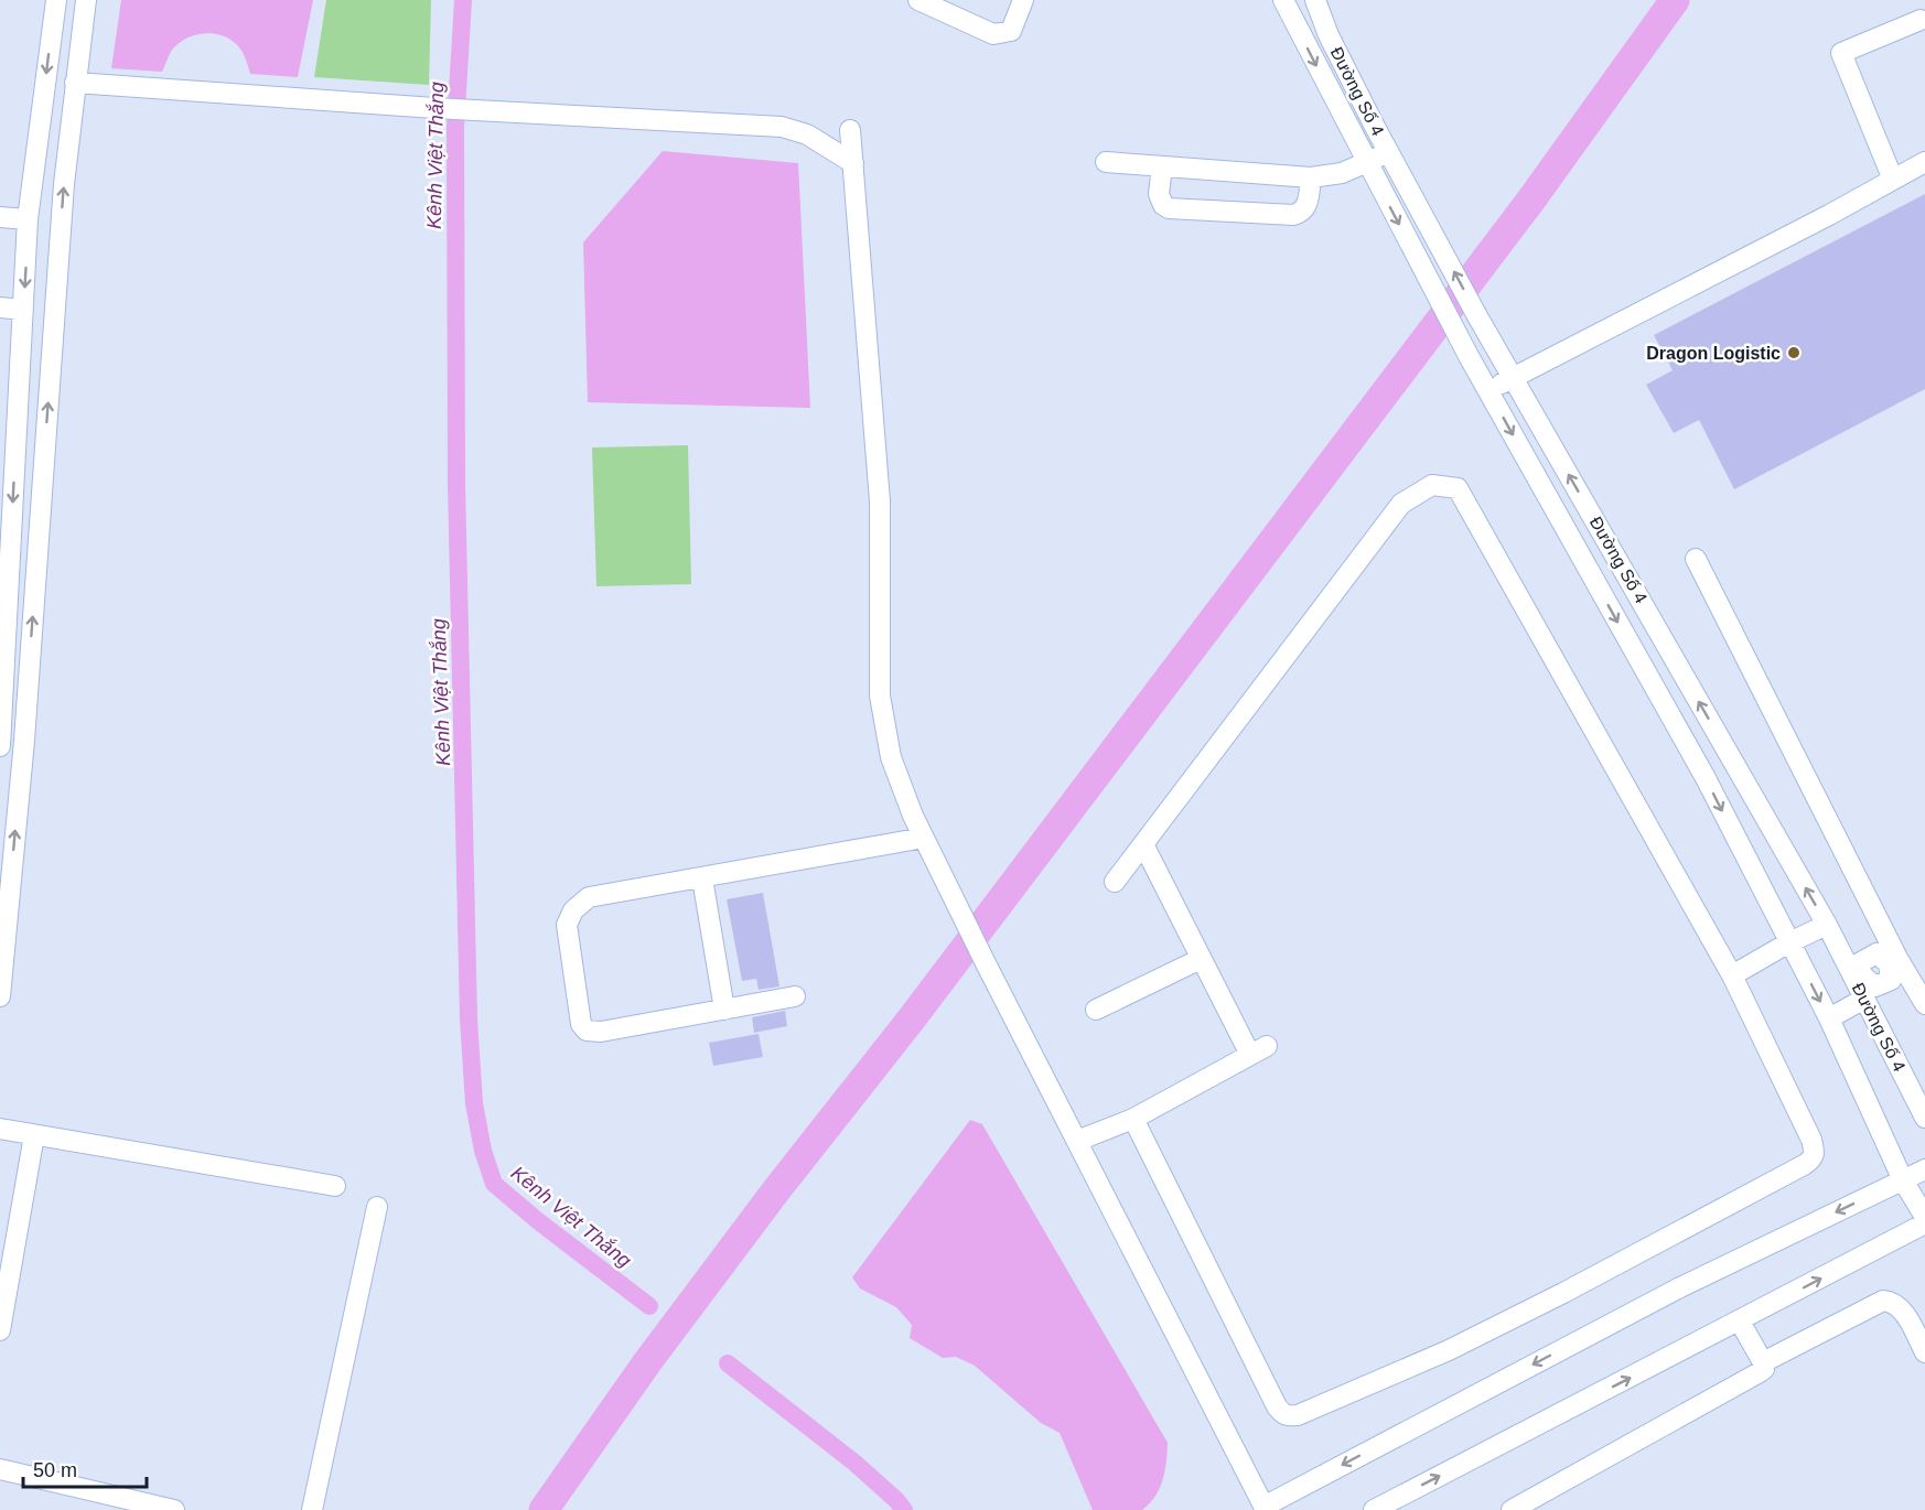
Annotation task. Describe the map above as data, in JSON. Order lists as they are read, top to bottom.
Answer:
{
  "streets": {
    "street": ["Đường Số 4"]
  },
  "water": ["Kênh Việt Thắng"],
  "places": ["Dragon Logistic"],
  "scale_bar": "50 m"
}
